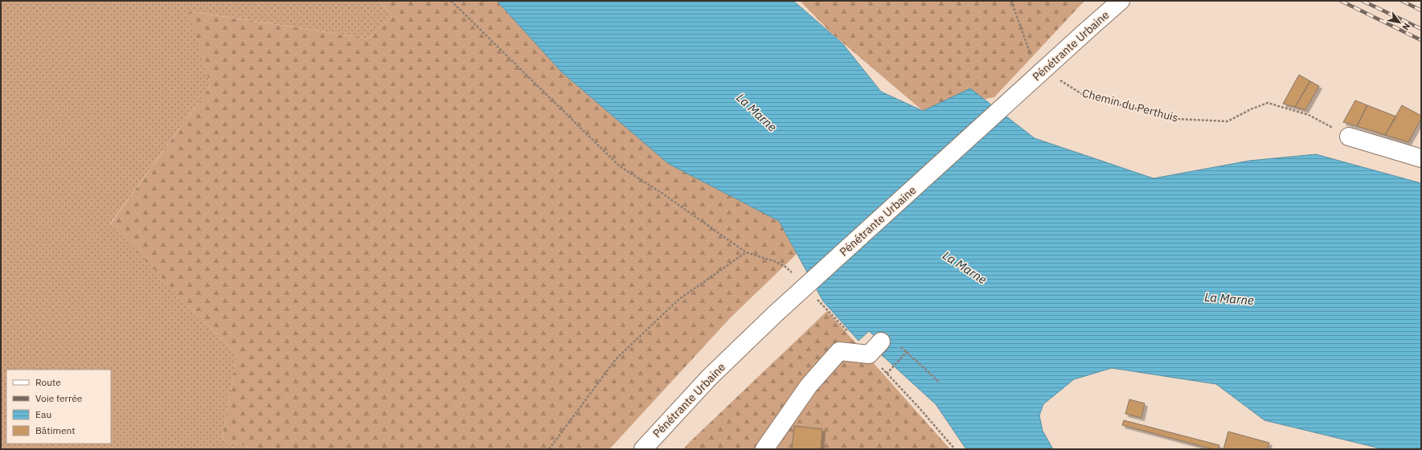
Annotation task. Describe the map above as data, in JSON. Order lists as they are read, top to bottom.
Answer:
{
  "streets": {
    "main road": ["Pénétrante Urbaine"],
    "path": ["Chemin du Perthuis"]
  },
  "water": ["La Marne"],
  "legend": [
    "Route",
    "Voie ferrée",
    "Eau",
    "Bâtiment"
  ],
  "north": "bottom right"
}
